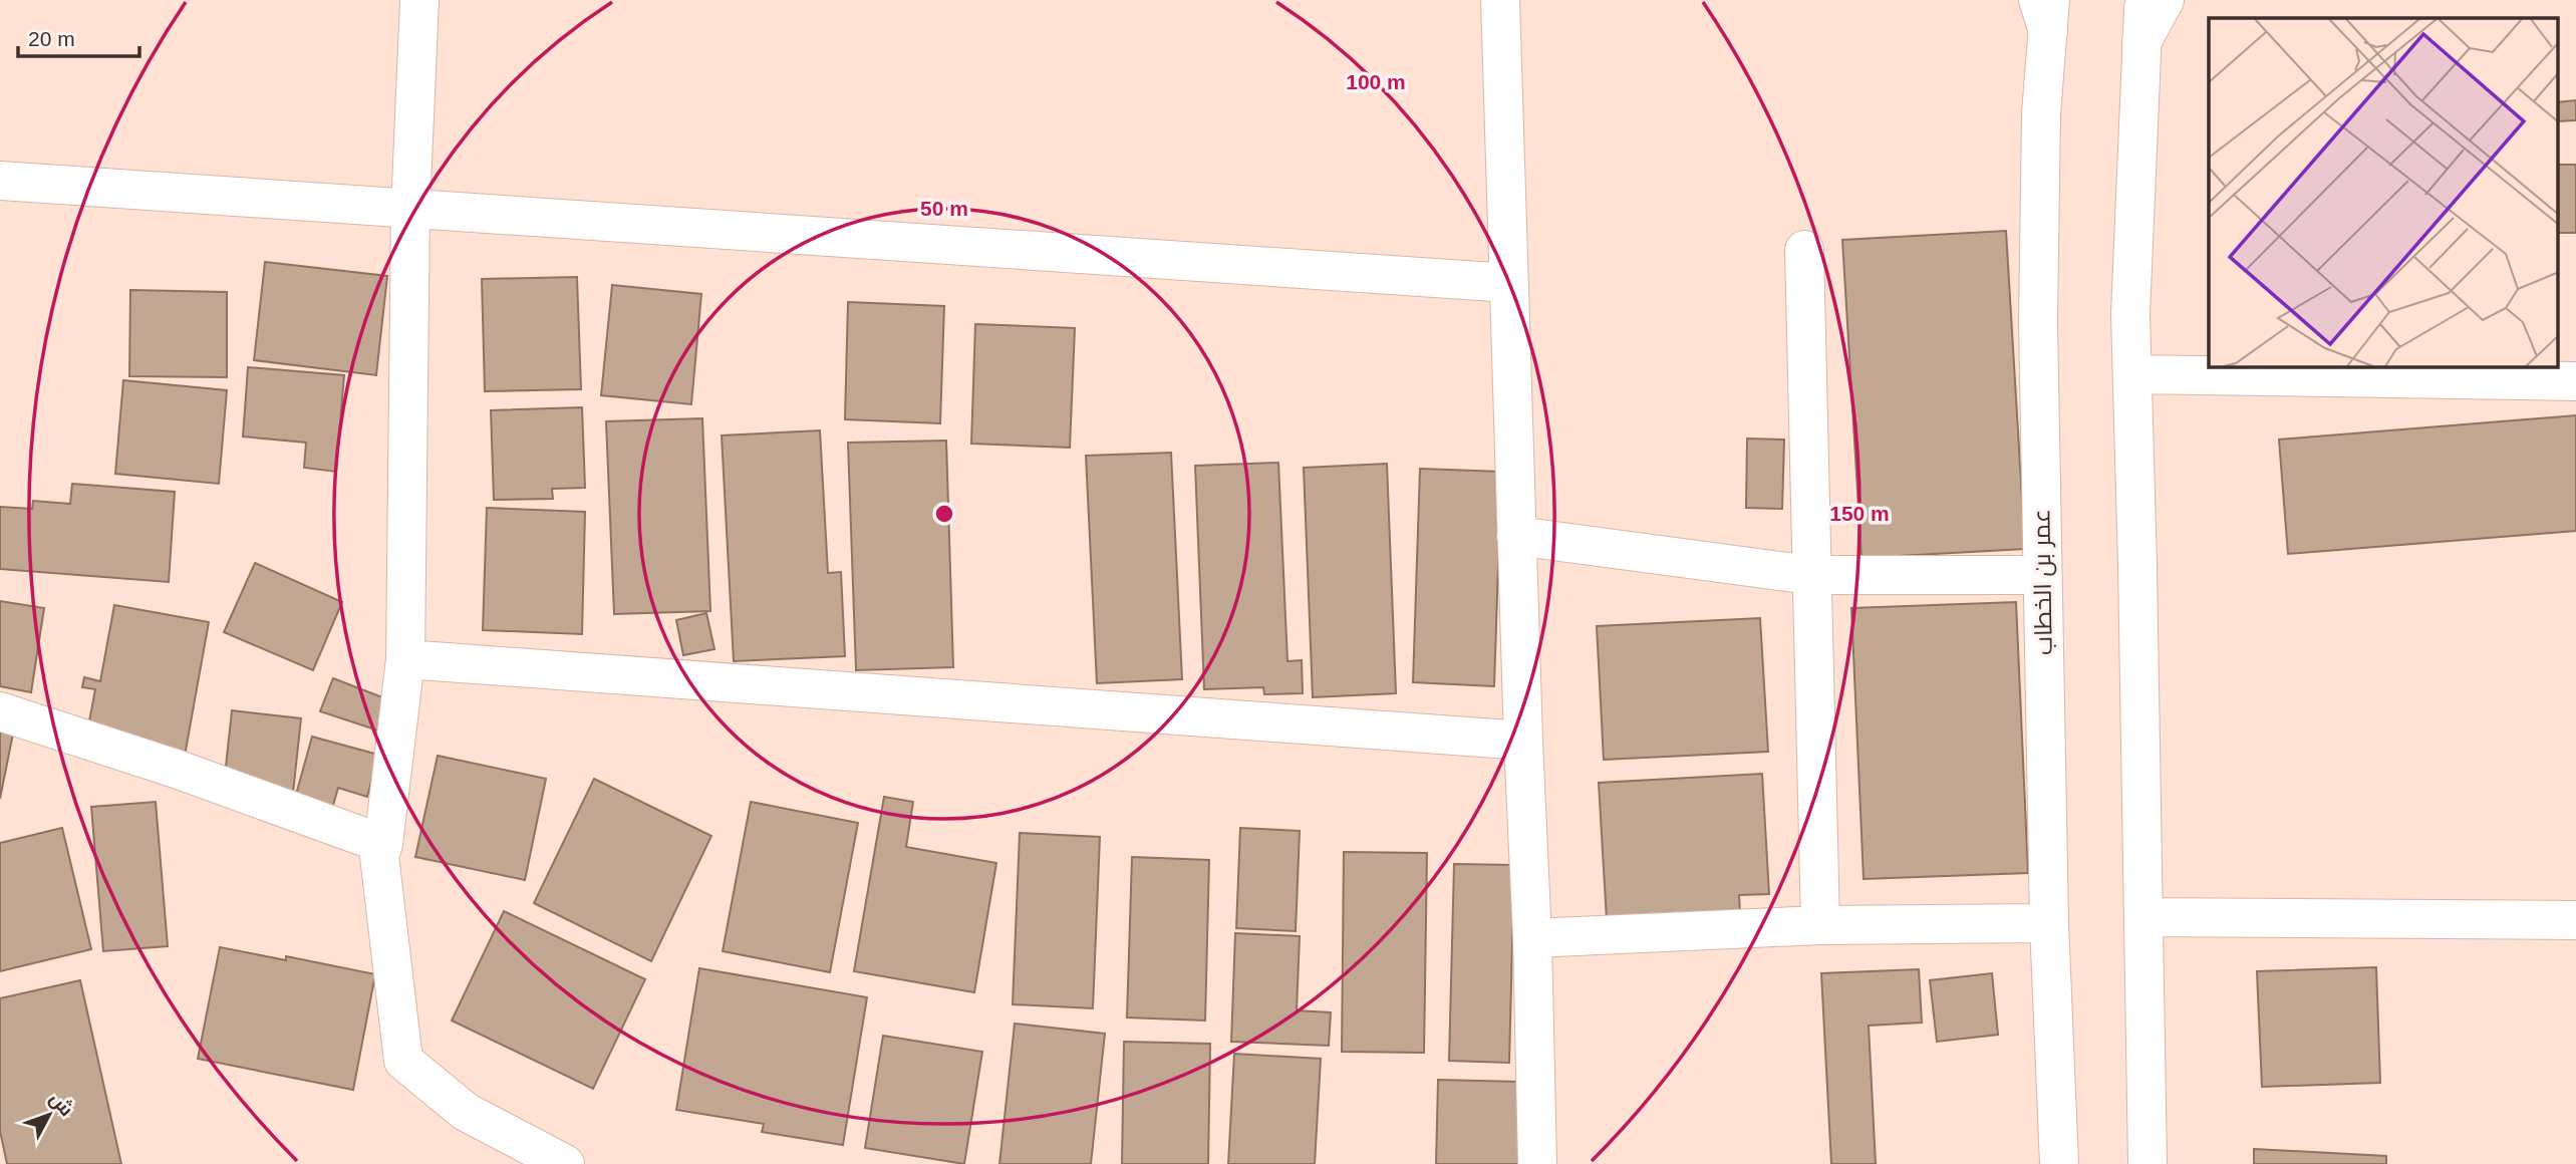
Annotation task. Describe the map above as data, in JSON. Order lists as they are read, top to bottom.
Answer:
{
  "streets": {
    "street": ["عمر بن الخطاب"]
  },
  "scale_bar": "20 m",
  "north": "top right",
  "rings": ["100 m", "50 m", "150 m"]
}
